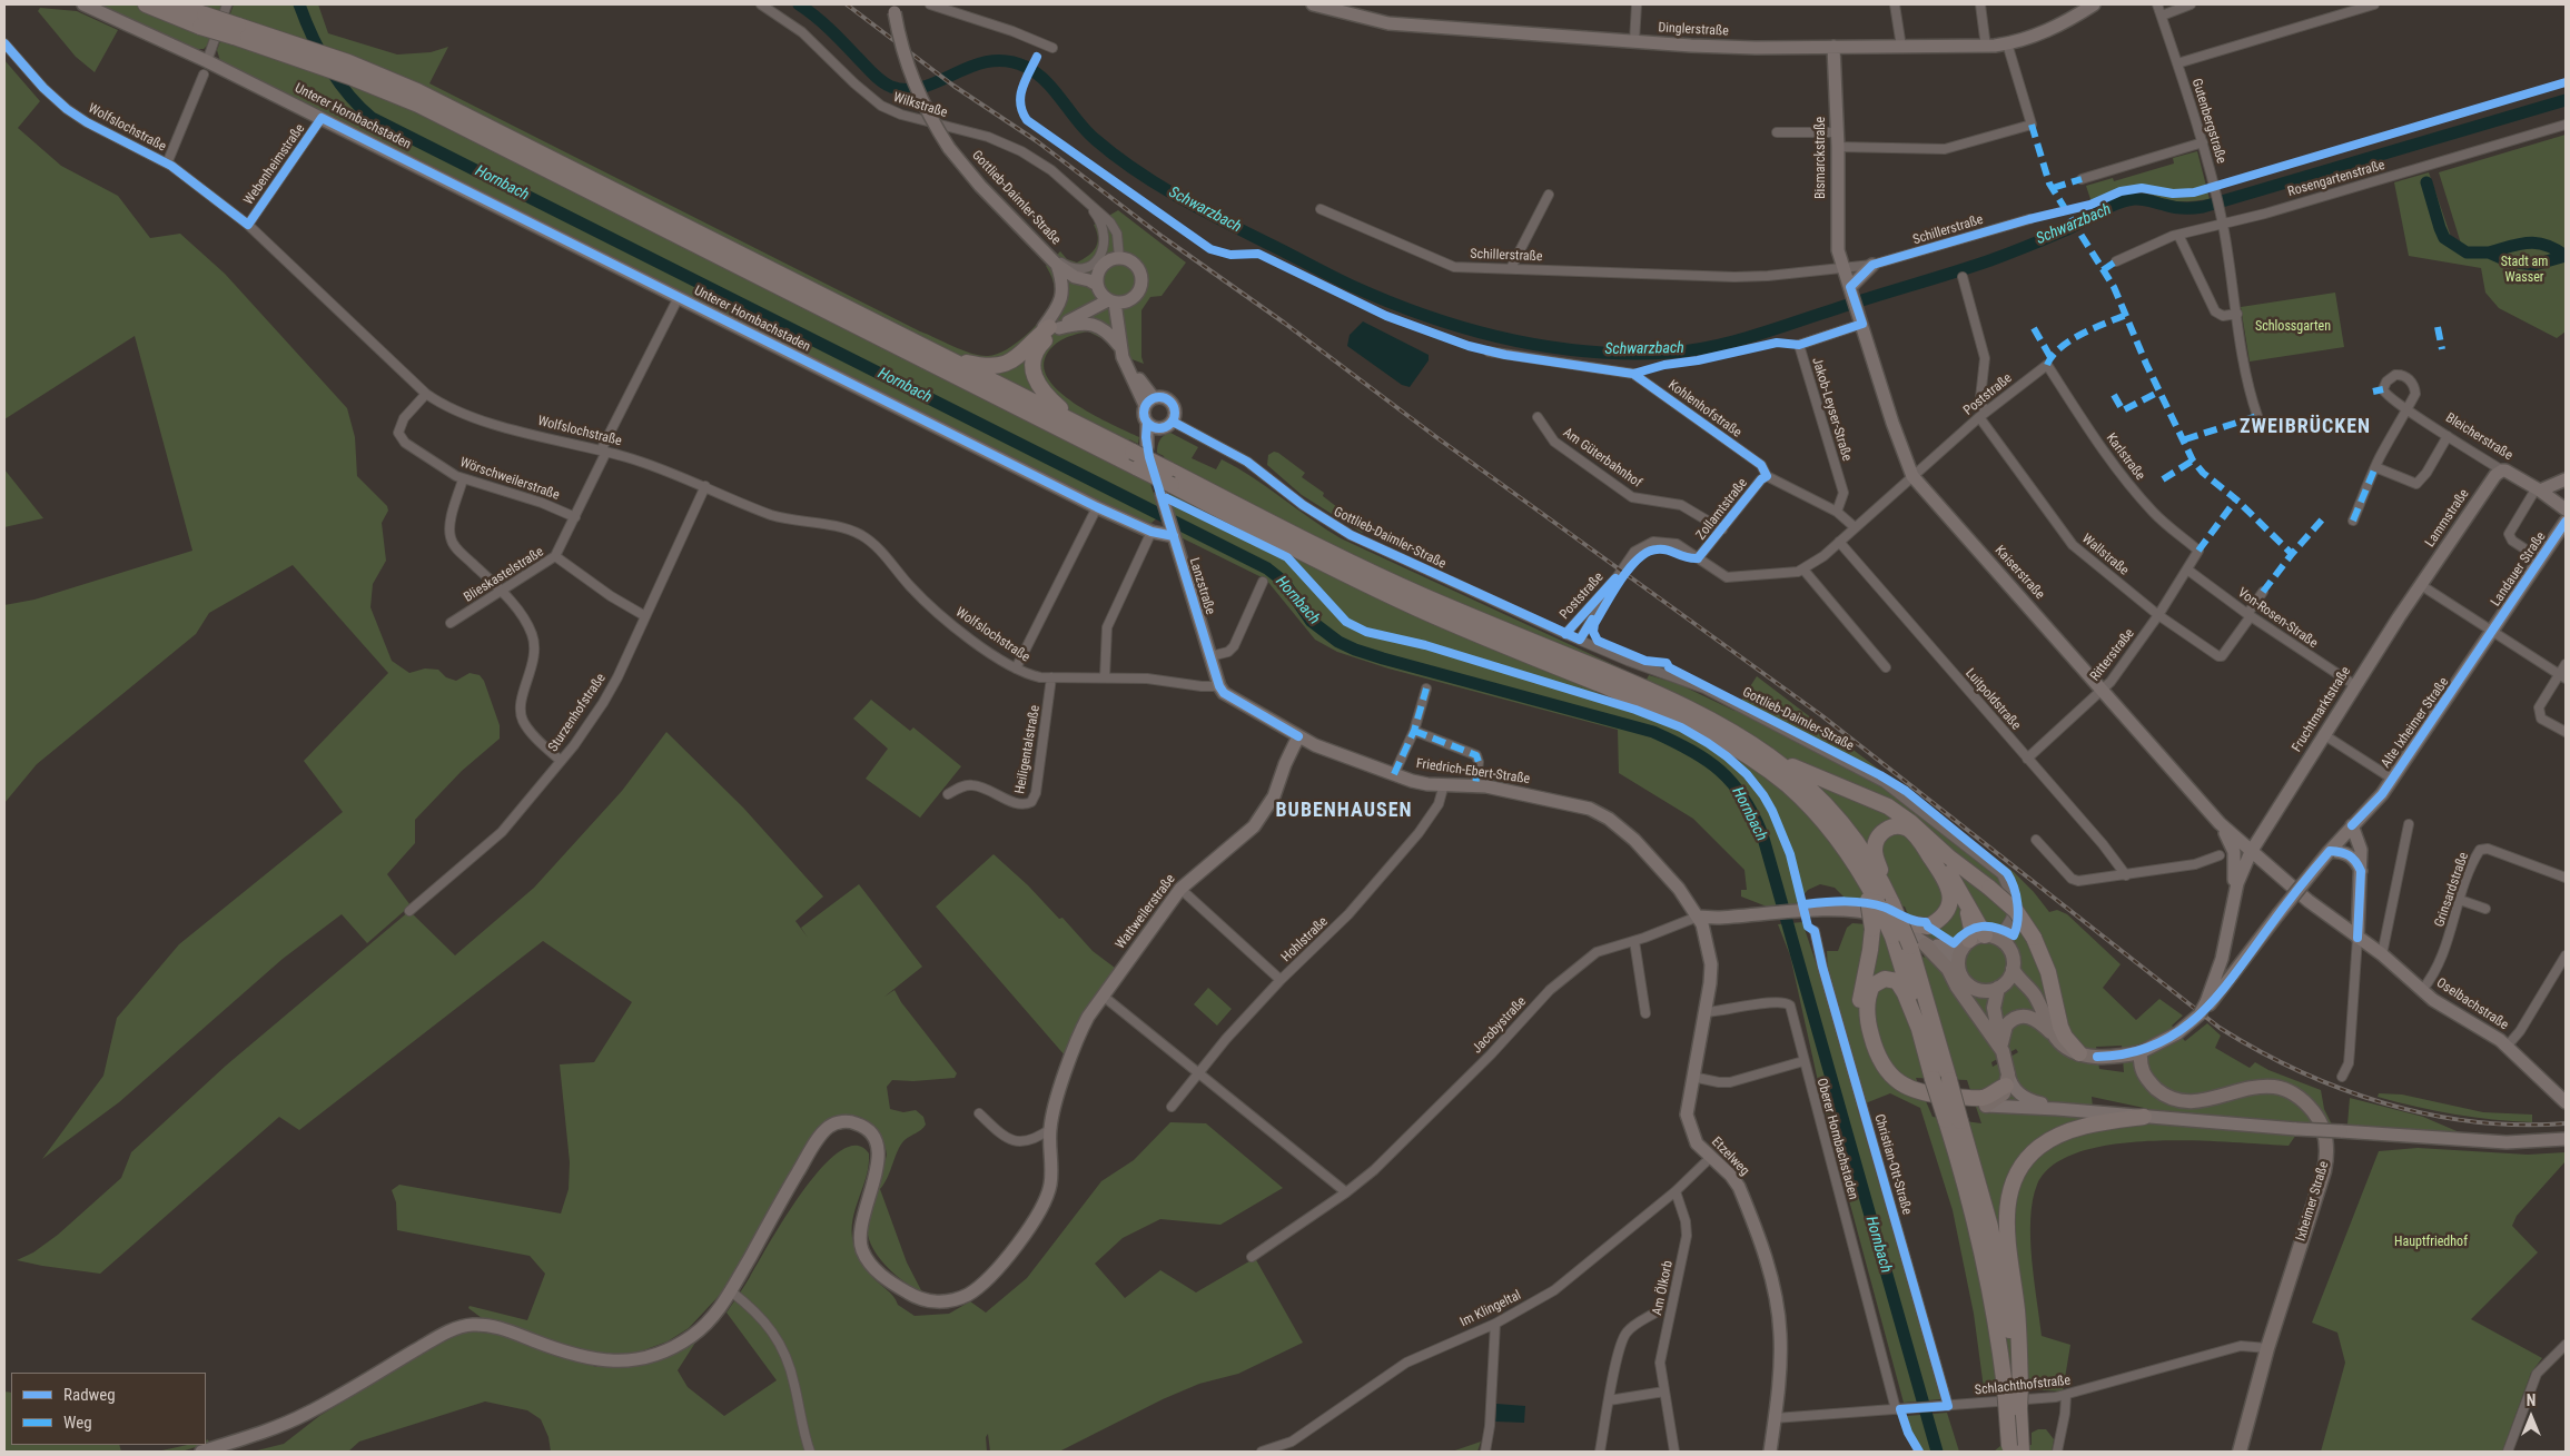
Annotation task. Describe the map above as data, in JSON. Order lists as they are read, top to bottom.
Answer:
{
  "streets": {
    "main road": ["Ixheimer Straße"],
    "street": [
      "Dinglerstraße",
      "Wilkstraße",
      "Unterer Hornbachstaden",
      "Gutenbergstraße",
      "Wolfslochstraße",
      "Bismarckstraße",
      "Webenheimstraße",
      "Rosengartenstraße",
      "Gottlieb-Daimler-Straße",
      "Schillerstraße",
      "Poststraße",
      "Kohlenhofstraße",
      "Jakob-Leyser-Straße",
      "Bleicherstraße",
      "Karlstraße",
      "Am Güterbahnhof",
      "Wörschweilerstraße",
      "Zollamtstraße",
      "Lammstraße",
      "Wallstraße",
      "Landauer Straße",
      "Kaiserstraße",
      "Blieskastelstraße",
      "Lanzstraße",
      "Von-Rosen-Straße",
      "Ritterstraße",
      "Luitpoldstraße",
      "Fruchtmarktstraße",
      "Sturzenhofstraße",
      "Alte Ixheimer Straße",
      "Heiligentalstraße",
      "Friedrich-Ebert-Straße",
      "Grinsardstraße",
      "Wattweilerstraße",
      "Hohlstraße",
      "Oselbachstraße",
      "Jacobystraße",
      "Oberer Hornbachstaden",
      "Etzelweg",
      "Christian-Ott-Straße",
      "Am Ölkorb",
      "Im Klingeltal",
      "Schlachthofstraße"
    ]
  },
  "crossings": [
    ["Dinglerstraße", "Bismarckstraße"],
    ["Wilkstraße", "Gottlieb-Daimler-Straße"],
    ["Unterer Hornbachstaden", "Webenheimstraße"],
    ["Unterer Hornbachstaden", "Blieskastelstraße"],
    ["Unterer Hornbachstaden", "Lanzstraße"],
    ["Gutenbergstraße", "Rosengartenstraße"],
    ["Wolfslochstraße", "Webenheimstraße"],
    ["Wolfslochstraße", "Wörschweilerstraße"],
    ["Wolfslochstraße", "Blieskastelstraße"],
    ["Wolfslochstraße", "Lanzstraße"],
    ["Wolfslochstraße", "Sturzenhofstraße"],
    ["Wolfslochstraße", "Heiligentalstraße"],
    ["Wolfslochstraße", "Friedrich-Ebert-Straße"],
    ["Bismarckstraße", "Schillerstraße"],
    ["Bismarckstraße", "Kaiserstraße"],
    ["Gottlieb-Daimler-Straße", "Poststraße"],
    ["Schillerstraße", "Kaiserstraße"],
    ["Poststraße", "Kohlenhofstraße"],
    ["Poststraße", "Karlstraße"],
    ["Poststraße", "Zollamtstraße"],
    ["Poststraße", "Wallstraße"],
    ["Poststraße", "Kaiserstraße"],
    ["Poststraße", "Luitpoldstraße"],
    ["Kohlenhofstraße", "Jakob-Leyser-Straße"],
    ["Kohlenhofstraße", "Zollamtstraße"],
    ["Jakob-Leyser-Straße", "Kaiserstraße"],
    ["Bleicherstraße", "Lammstraße"],
    ["Karlstraße", "Ritterstraße"],
    ["Am Güterbahnhof", "Zollamtstraße"],
    ["Wörschweilerstraße", "Blieskastelstraße"],
    ["Lammstraße", "Fruchtmarktstraße"],
    ["Wallstraße", "Von-Rosen-Straße"],
    ["Wallstraße", "Ritterstraße"],
    ["Landauer Straße", "Alte Ixheimer Straße"],
    ["Kaiserstraße", "Ritterstraße"],
    ["Kaiserstraße", "Fruchtmarktstraße"],
    ["Kaiserstraße", "Oselbachstraße"],
    ["Lanzstraße", "Friedrich-Ebert-Straße"],
    ["Von-Rosen-Straße", "Ritterstraße"],
    ["Von-Rosen-Straße", "Fruchtmarktstraße"],
    ["Ritterstraße", "Luitpoldstraße"],
    ["Alte Ixheimer Straße", "Ixheimer Straße"],
    ["Friedrich-Ebert-Straße", "Wattweilerstraße"],
    ["Friedrich-Ebert-Straße", "Hohlstraße"],
    ["Friedrich-Ebert-Straße", "Jacobystraße"],
    ["Friedrich-Ebert-Straße", "Etzelweg"],
    ["Grinsardstraße", "Oselbachstraße"],
    ["Jacobystraße", "Etzelweg"],
    ["Oberer Hornbachstaden", "Etzelweg"],
    ["Oberer Hornbachstaden", "Schlachthofstraße"],
    ["Etzelweg", "Im Klingeltal"],
    ["Etzelweg", "Schlachthofstraße"],
    ["Christian-Ott-Straße", "Schlachthofstraße"],
    ["Ixheimer Straße", "Schlachthofstraße"],
    ["Am Ölkorb", "Im Klingeltal"]
  ],
  "districts": ["ZWEIBRÜCKEN", "BUBENHAUSEN"],
  "water": ["Hornbach", "Schwarzbach"],
  "parks": ["Stadt am Wasser", "Schlossgarten", "Hauptfriedhof"],
  "legend": ["Radweg", "Weg"],
  "north": "top"
}
